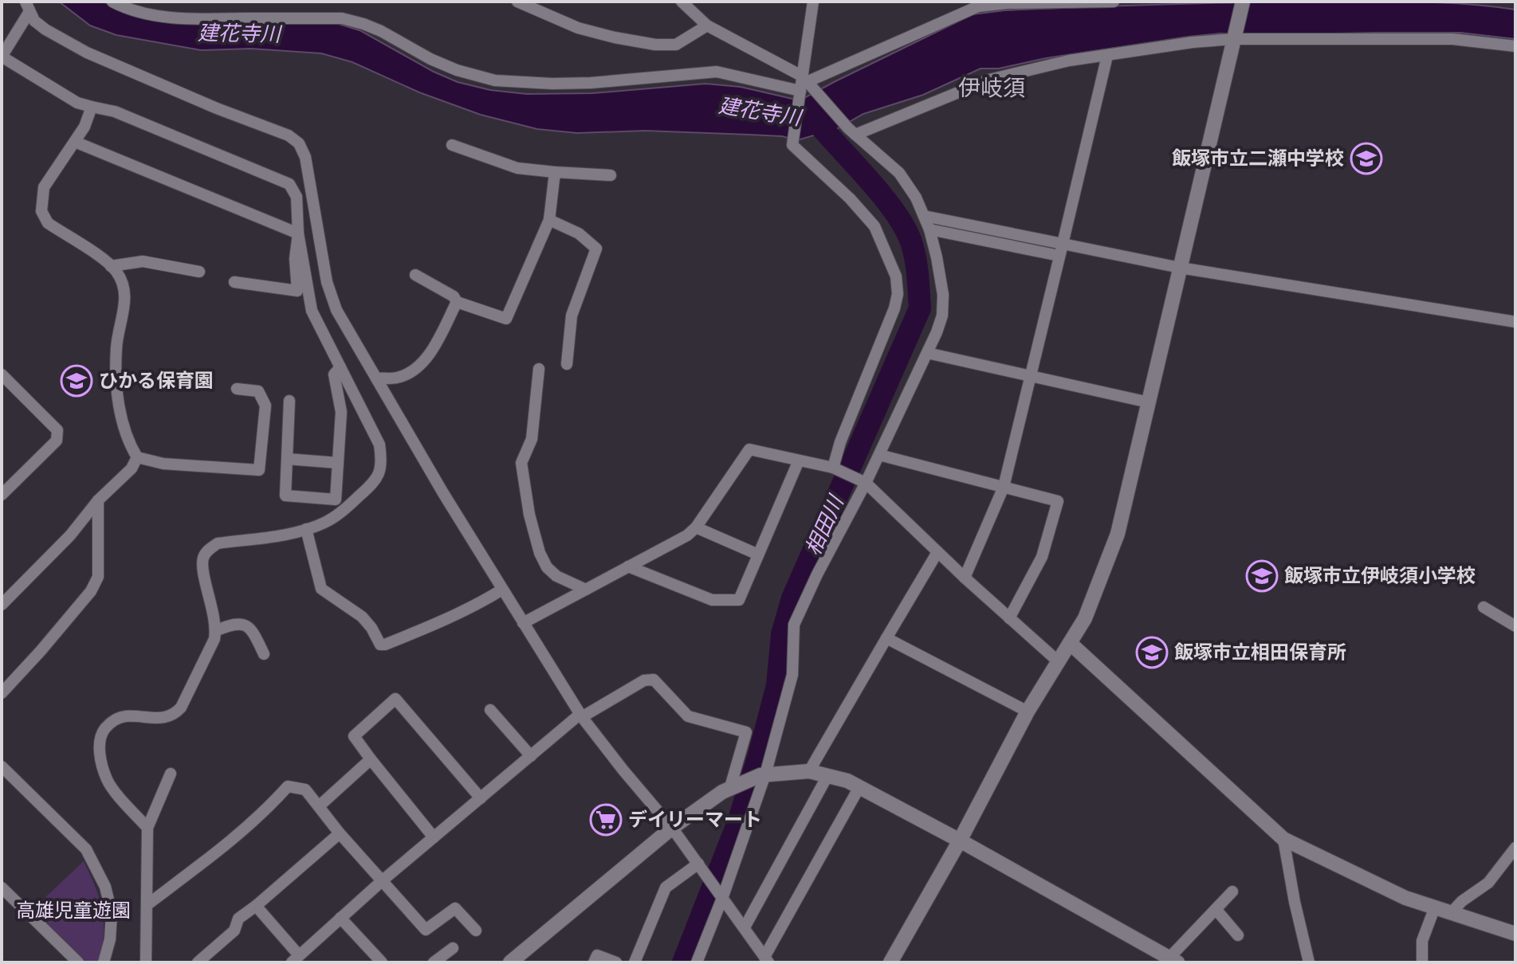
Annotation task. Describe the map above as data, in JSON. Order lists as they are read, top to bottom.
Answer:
{
  "districts": ["伊岐須"],
  "water": ["建花寺川", "相田川"],
  "parks": ["高雄児童遊園"],
  "places": {
    "school or university": [
      "飯塚市立二瀬中学校",
      "ひかる保育園",
      "飯塚市立伊岐須小学校",
      "飯塚市立相田保育所"
    ],
    "supermarket": ["デイリーマート"]
  }
}
